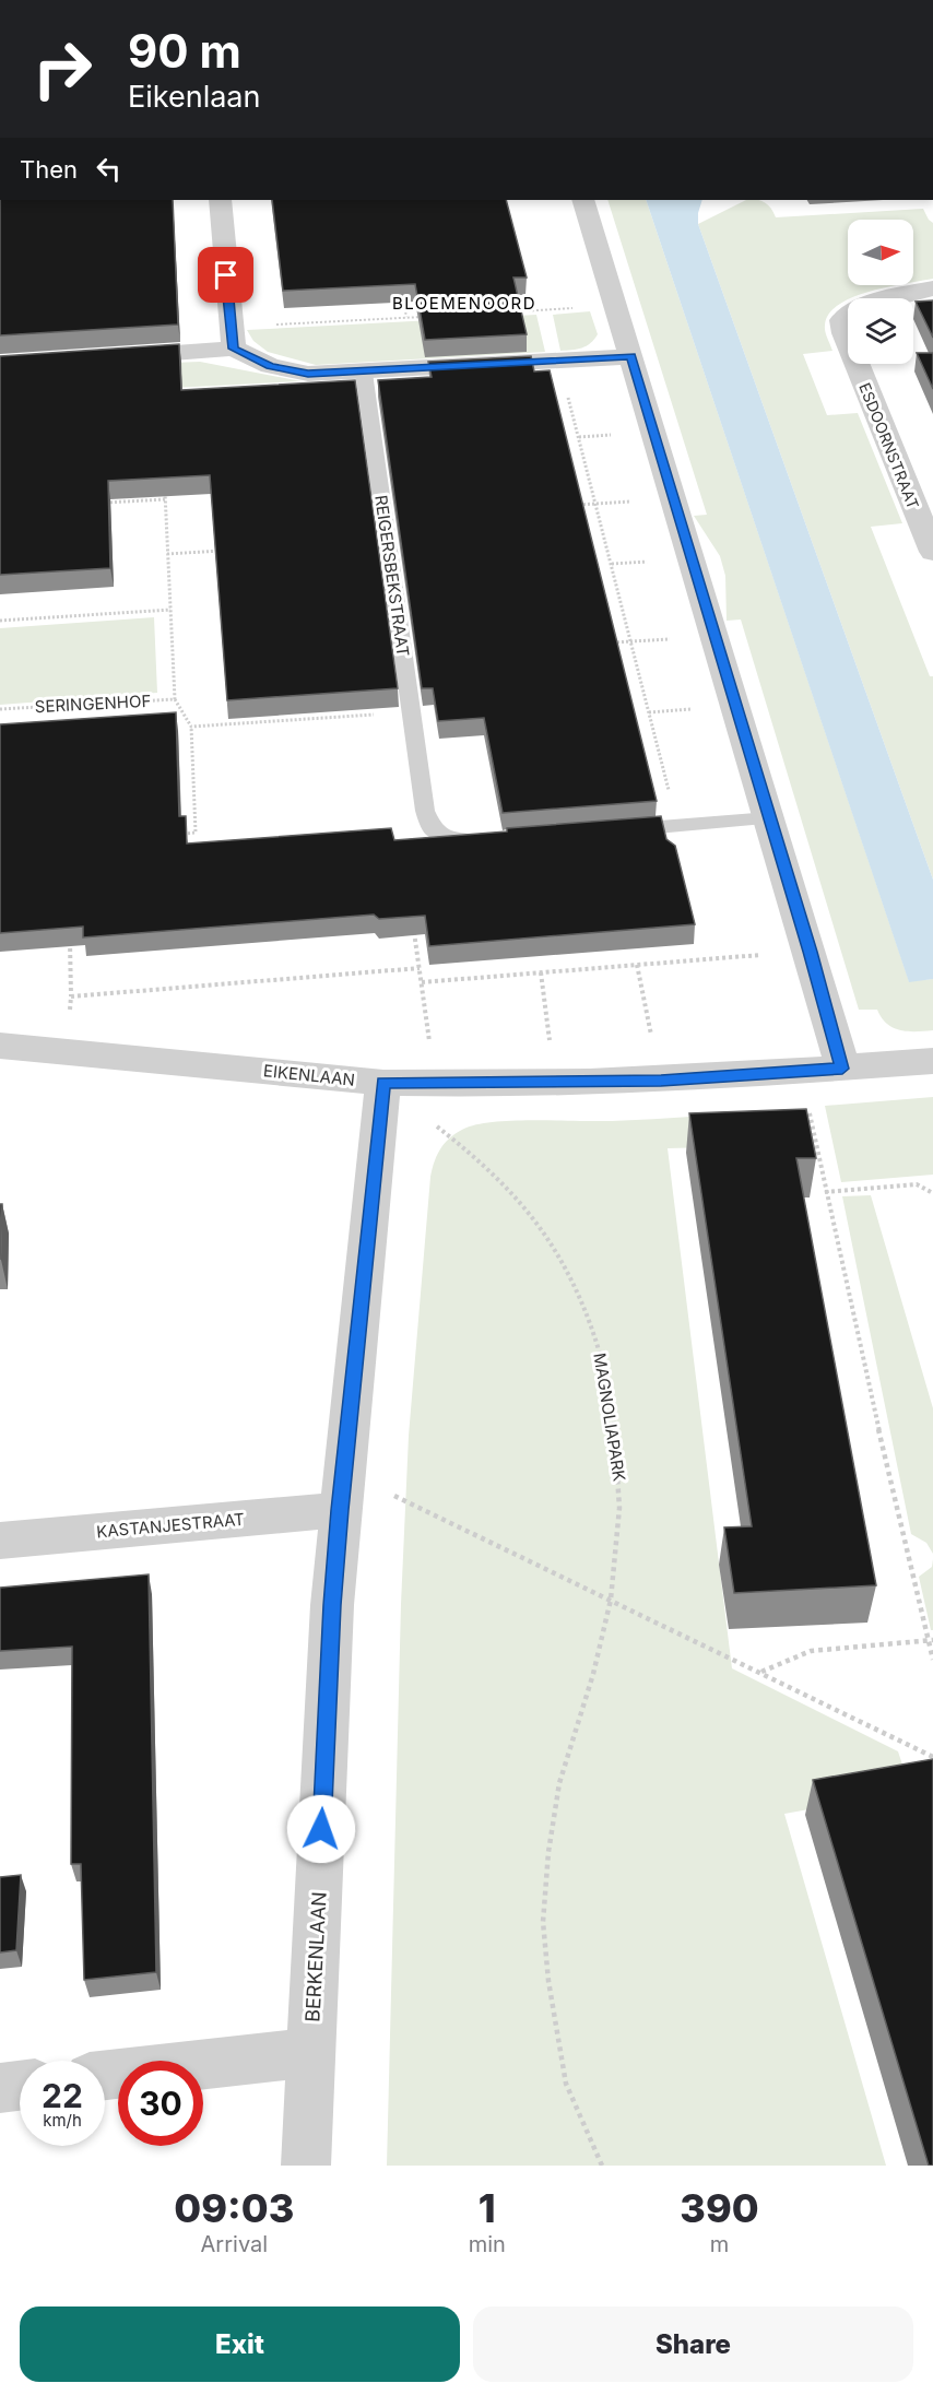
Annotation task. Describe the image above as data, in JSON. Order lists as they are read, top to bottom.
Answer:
{
  "streets": {
    "street": [
      "ESDOORNSTRAAT",
      "EIKENLAAN",
      "KASTANJESTRAAT",
      "BERKENLAAN"
    ],
    "lane": ["REIGERSBEKSTRAAT"],
    "path": ["SERINGENHOF", "MAGNOLIAPARK"]
  },
  "crossings": [
    ["EIKENLAAN", "MAGNOLIAPARK"],
    ["EIKENLAAN", "BERKENLAAN"],
    ["MAGNOLIAPARK", "BERKENLAAN"],
    ["KASTANJESTRAAT", "BERKENLAAN"]
  ],
  "districts": ["BLOEMENOORD"],
  "north": "right",
  "page": {
    "turn": ["90 m", "Eikenlaan"],
    "then": "Then",
    "speed": "22 km/h",
    "limit": "30",
    "eta": [
      "09:03",
      "Arrival",
      "1",
      "min",
      "390",
      "m"
    ],
    "buttons": ["Exit", "Share"]
  }
}
